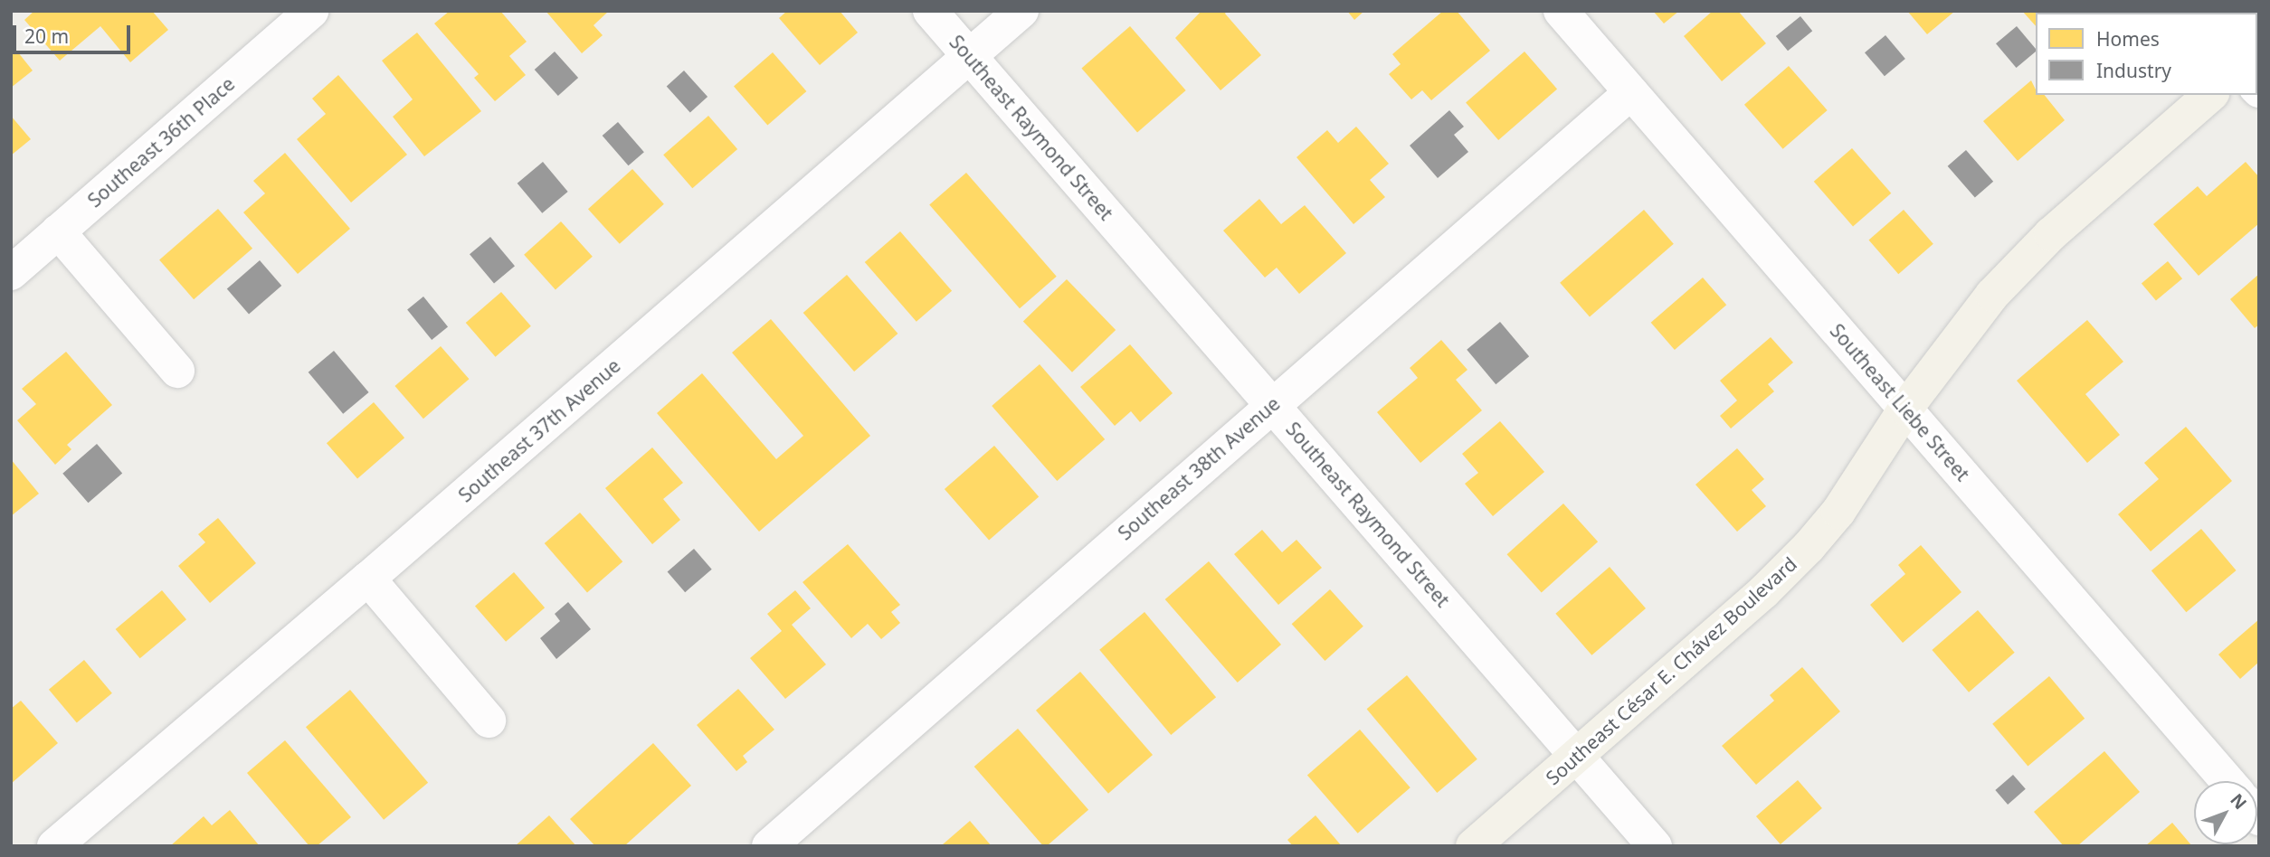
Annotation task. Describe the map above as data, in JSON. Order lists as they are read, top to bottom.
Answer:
{
  "streets": {
    "main road": ["Southeast César E. Chávez Boulevard"],
    "street": [
      "Southeast Raymond Street",
      "Southeast 36th Place",
      "Southeast Liebe Street",
      "Southeast 37th Avenue",
      "Southeast 38th Avenue"
    ]
  },
  "crossings": [
    ["Southeast Raymond Street", "Southeast 37th Avenue"],
    ["Southeast Raymond Street", "Southeast 38th Avenue"],
    ["Southeast Raymond Street", "Southeast César E. Chávez Boulevard"],
    ["Southeast Liebe Street", "Southeast 38th Avenue"],
    ["Southeast Liebe Street", "Southeast César E. Chávez Boulevard"]
  ],
  "legend": ["Homes", "Industry"],
  "scale_bar": "20 m",
  "north": "top right"
}
